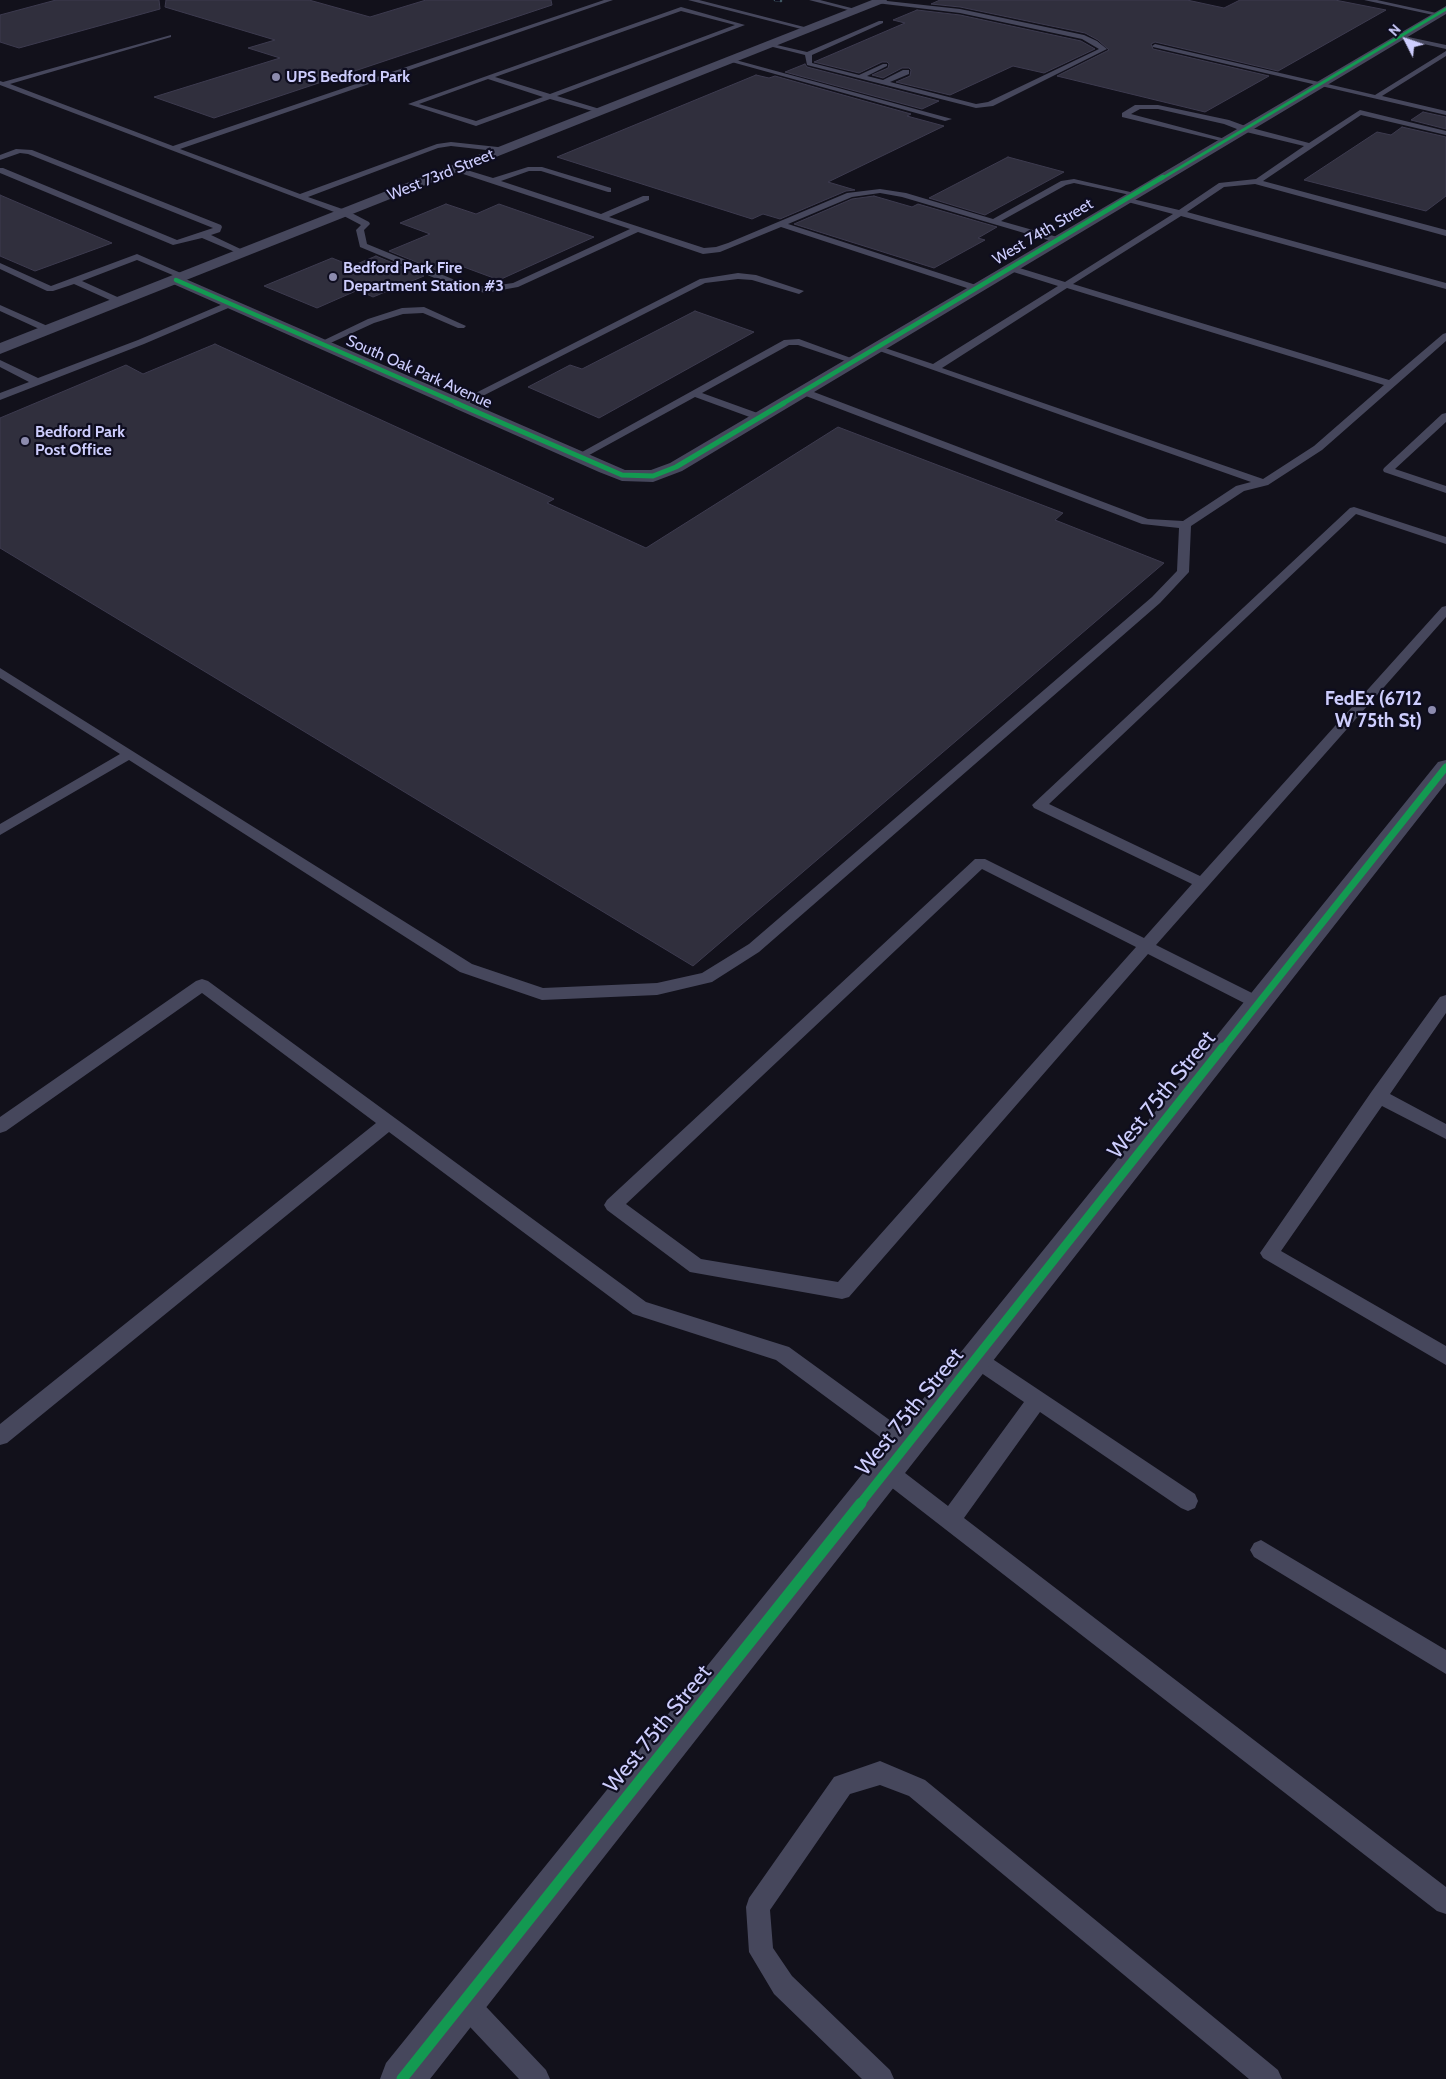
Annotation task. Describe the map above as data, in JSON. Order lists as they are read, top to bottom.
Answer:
{
  "streets": {
    "street": [
      "West 73rd Street",
      "West 74th Street",
      "South Oak Park Avenue",
      "West 75th Street"
    ]
  },
  "crossings": [
    ["West 73rd Street", "South Oak Park Avenue"],
    ["West 74th Street", "South Oak Park Avenue"]
  ],
  "places": [
    "UPS Bedford Park",
    "Bedford Park Fire Department Station #3",
    "Bedford Park Post Office",
    "FedEx (6712 W 75th St)"
  ],
  "north": "top left"
}
